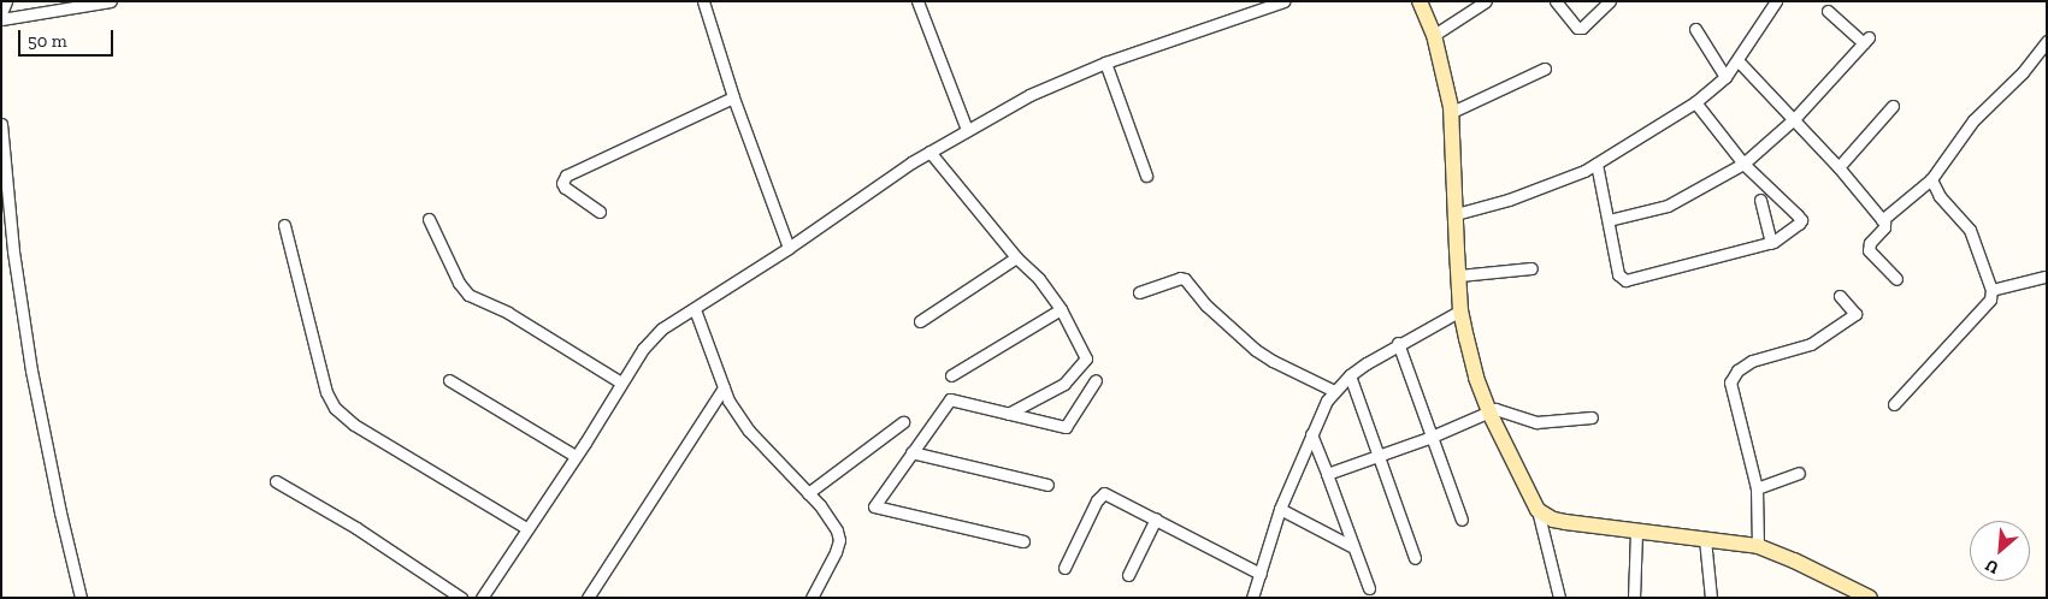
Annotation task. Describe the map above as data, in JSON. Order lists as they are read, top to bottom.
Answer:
{
  "scale_bar": "50 m",
  "north": "bottom left"
}
